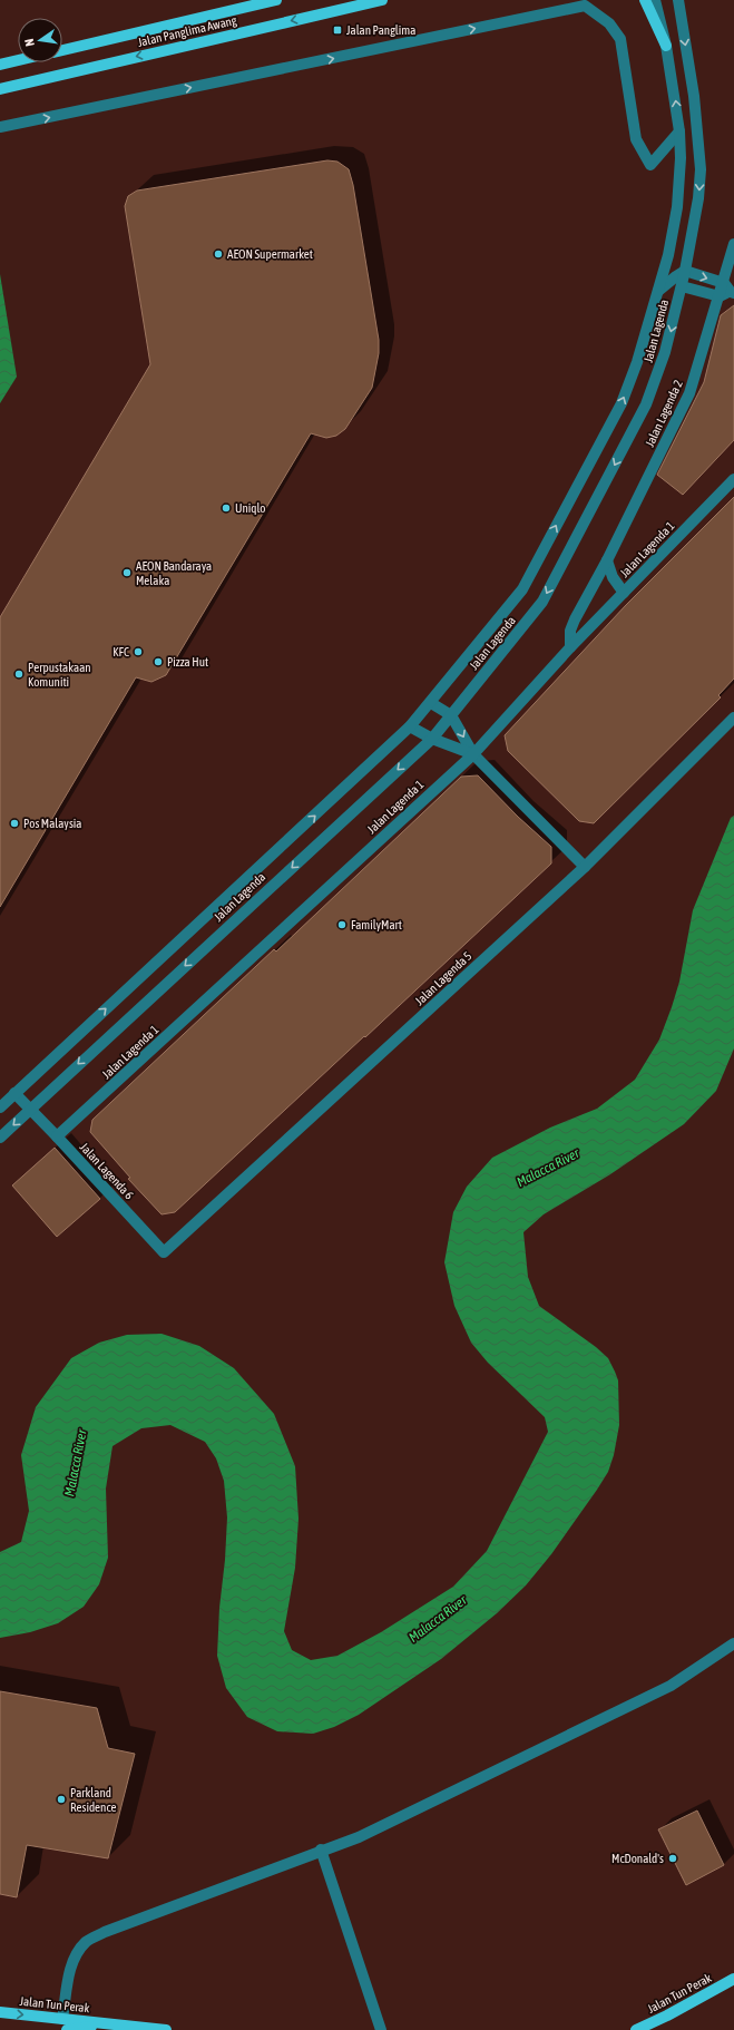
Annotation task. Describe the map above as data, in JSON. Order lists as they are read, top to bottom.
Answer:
{
  "streets": {
    "main road": ["Jalan Panglima Awang", "Jalan Tun Perak"],
    "street": [
      "Jalan Lagenda",
      "Jalan Lagenda 2",
      "Jalan Lagenda 1",
      "Jalan Lagenda 5",
      "Jalan Lagenda 6"
    ]
  },
  "crossings": [
    ["Jalan Lagenda", "Jalan Lagenda 6"],
    ["Jalan Lagenda 2", "Jalan Lagenda 1"],
    ["Jalan Lagenda 1", "Jalan Lagenda 6"],
    ["Jalan Lagenda 5", "Jalan Lagenda 6"]
  ],
  "water": ["Malacca River"],
  "places": {
    "transit": ["Jalan Panglima"],
    "other": [
      "AEON Supermarket",
      "Uniqlo",
      "AEON Bandaraya Melaka",
      "KFC",
      "Pizza Hut",
      "Perpustakaan Komuniti",
      "Pos Malaysia",
      "FamilyMart",
      "Parkland Residence",
      "McDonald's"
    ]
  },
  "north": "left"
}
